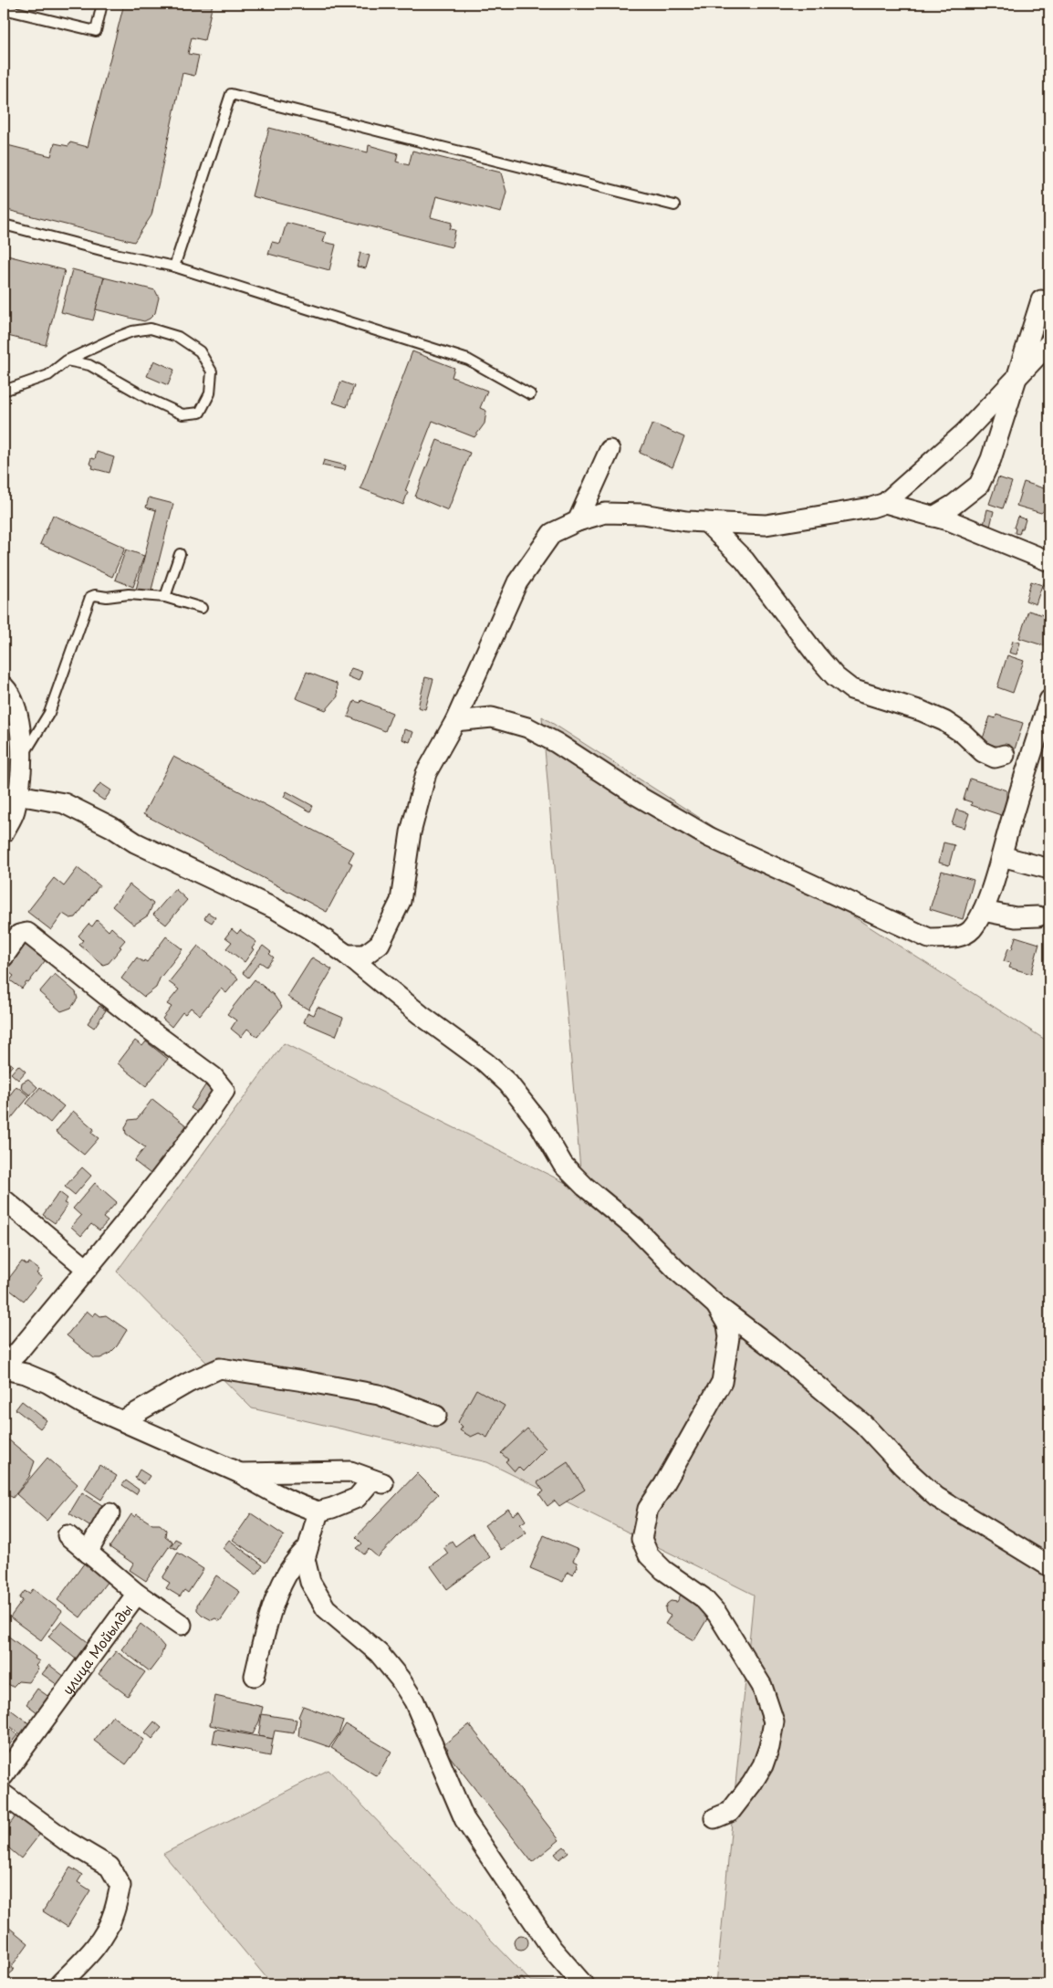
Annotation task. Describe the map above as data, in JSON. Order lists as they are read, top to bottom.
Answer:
{
  "streets": {
    "street": ["улица Мойылды"]
  }
}
